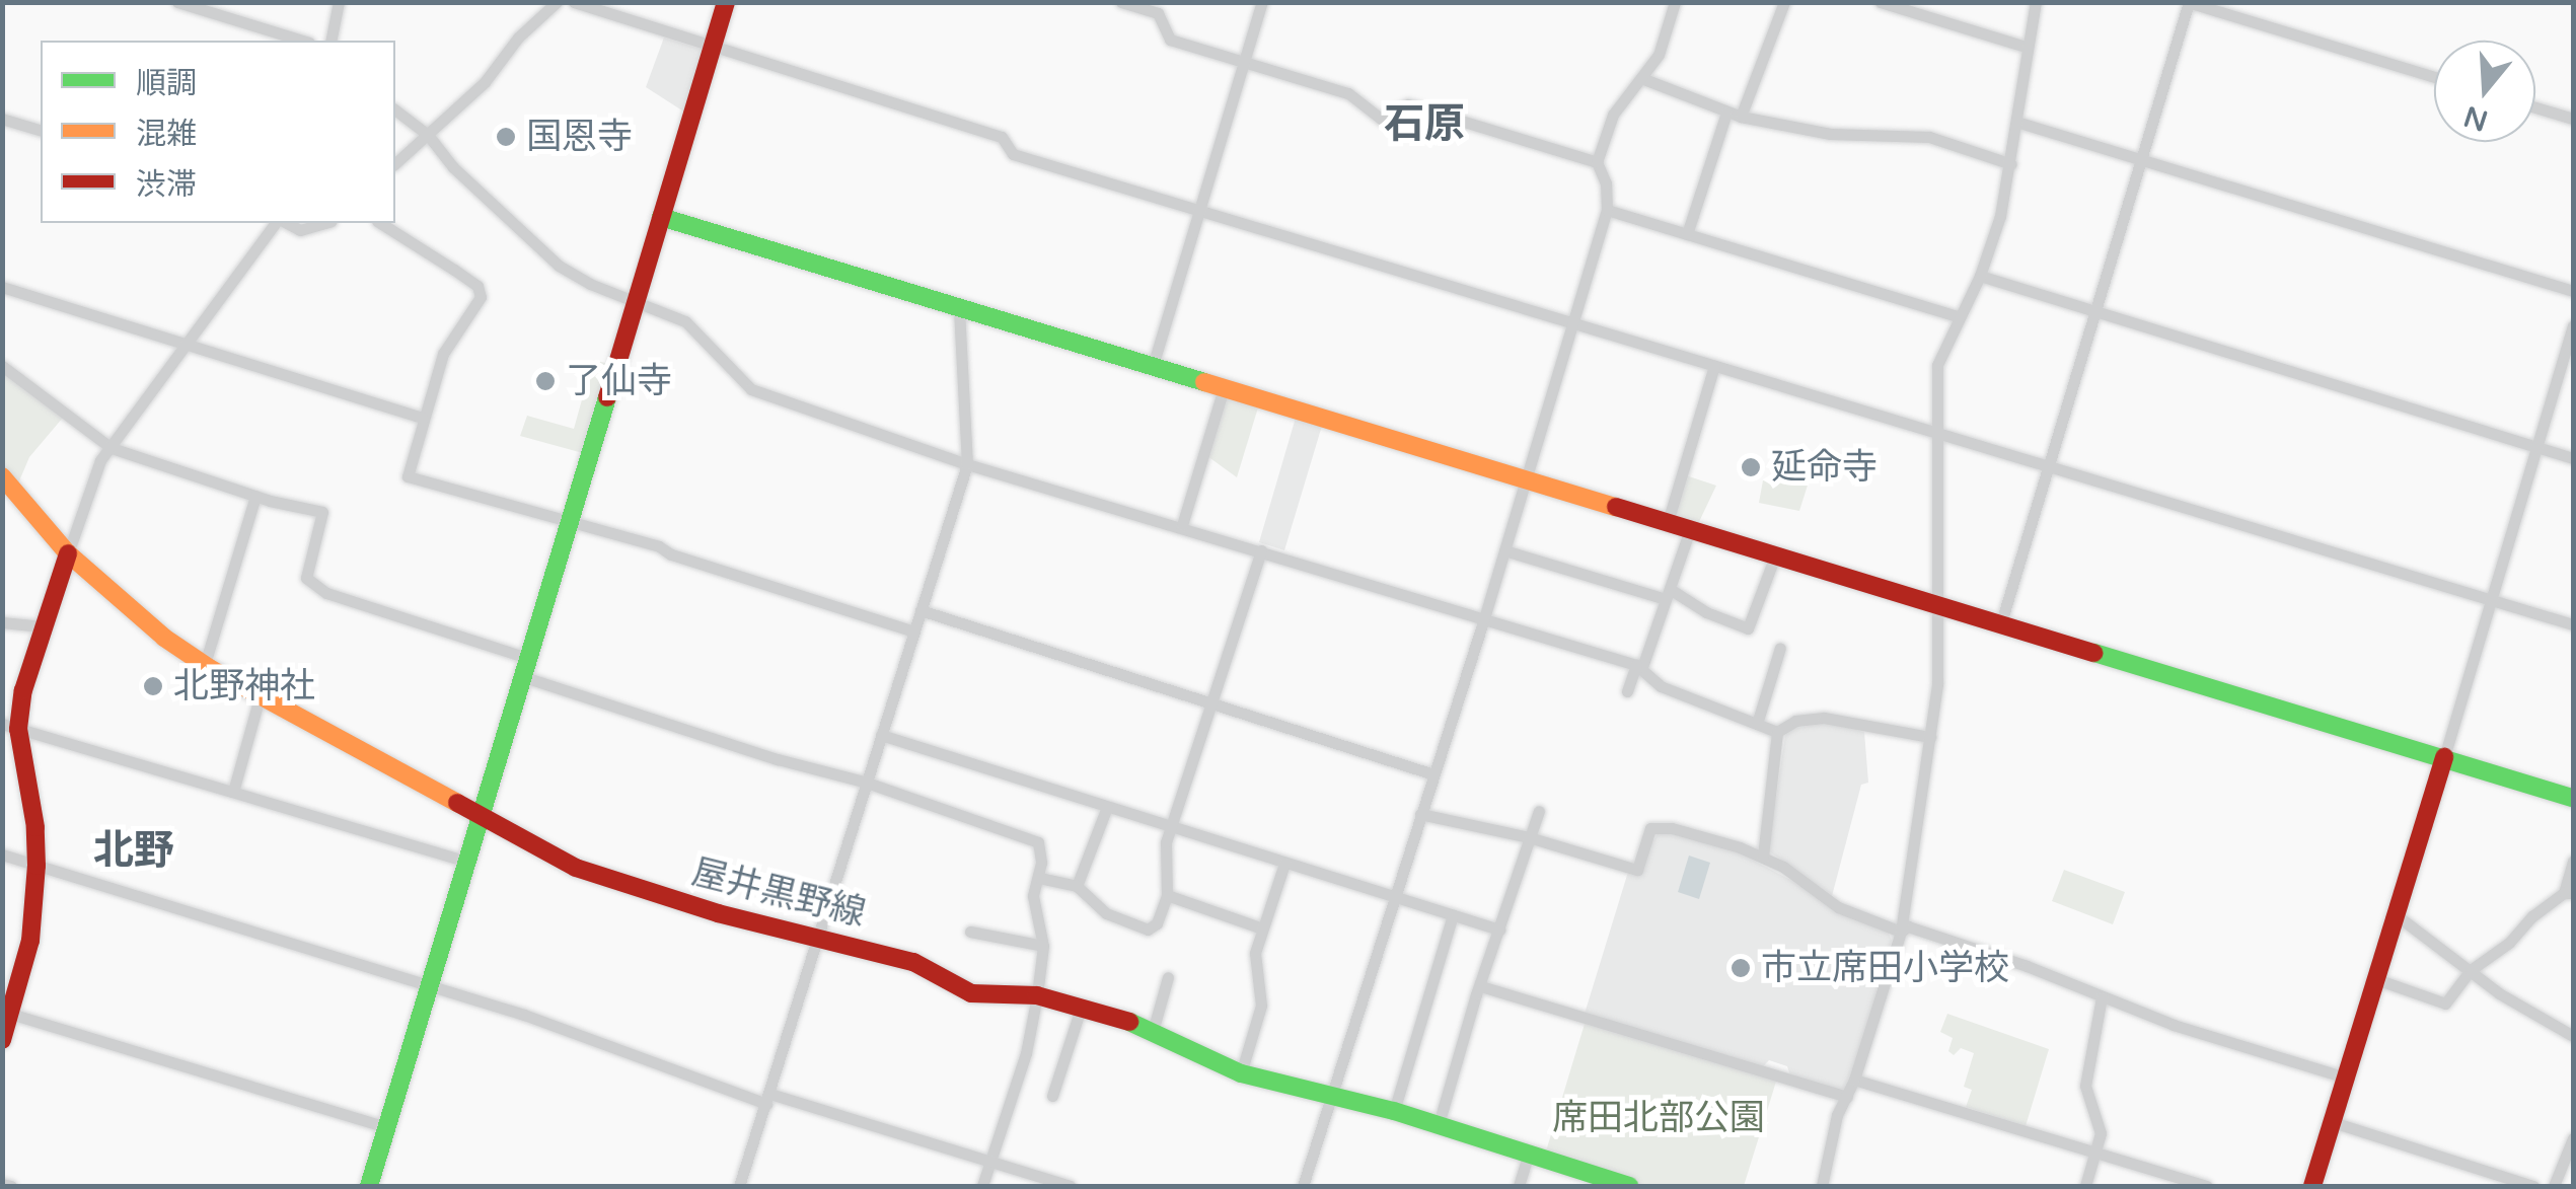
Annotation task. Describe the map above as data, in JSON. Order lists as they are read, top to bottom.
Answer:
{
  "streets": {
    "street": ["屋井黒野線"]
  },
  "districts": ["石原", "北野"],
  "parks": ["席田北部公園"],
  "places": [
    "国恩寺",
    "了仙寺",
    "延命寺",
    "北野神社",
    "市立席田小学校"
  ],
  "legend": ["順調", "混雑", "渋滞"],
  "north": "bottom"
}
